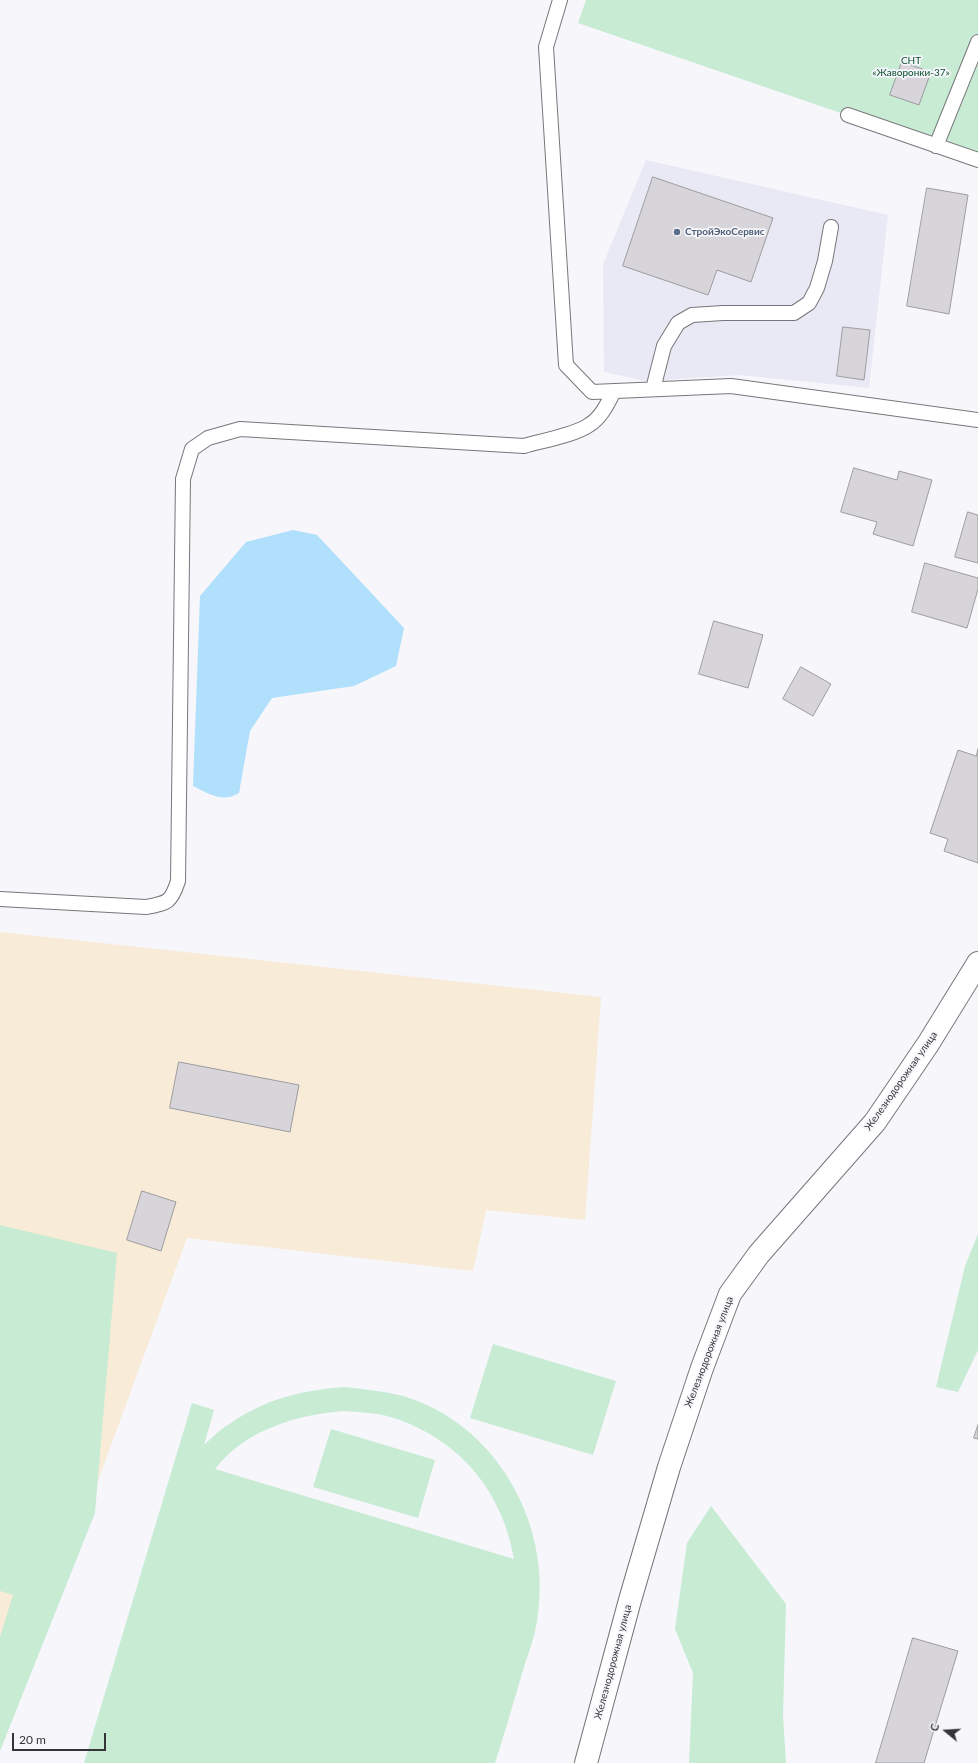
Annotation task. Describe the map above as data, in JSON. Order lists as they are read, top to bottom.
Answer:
{
  "streets": {
    "street": ["Железнодорожная улица"]
  },
  "parks": ["СНТ «Жаворонки-37»"],
  "places": ["СтройЭкоСервис"],
  "scale_bar": "20 m",
  "north": "left"
}
